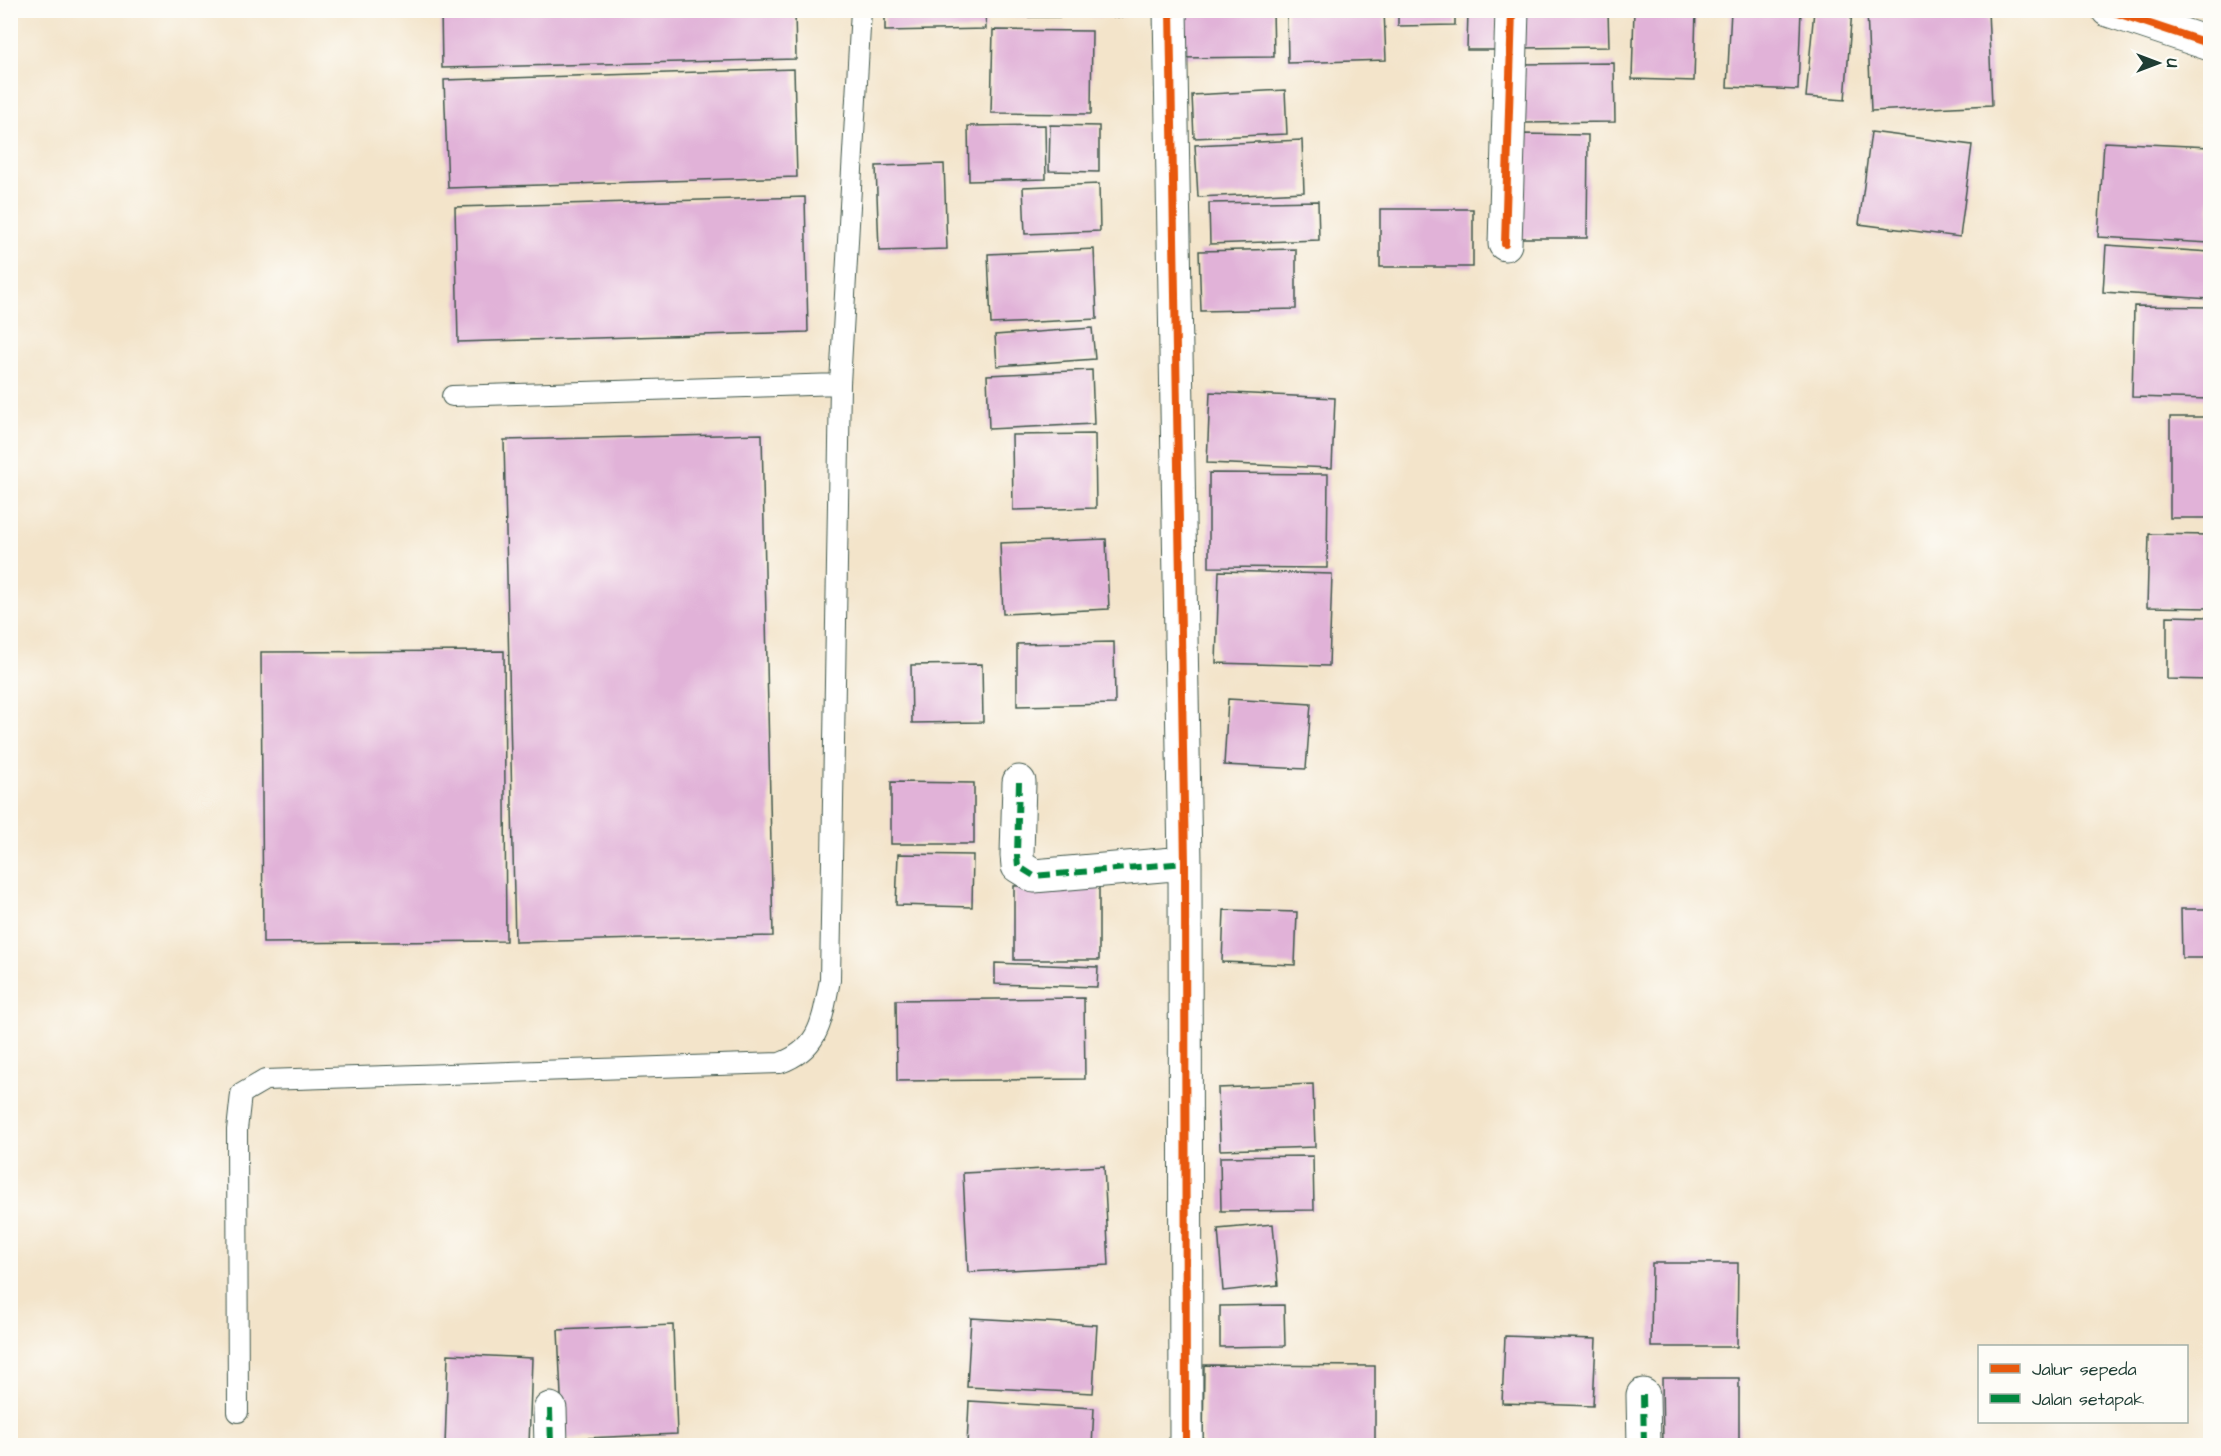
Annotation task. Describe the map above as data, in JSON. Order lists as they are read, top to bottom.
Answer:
{
  "legend": ["Jalur sepeda", "Jalan setapak"],
  "north": "right"
}
